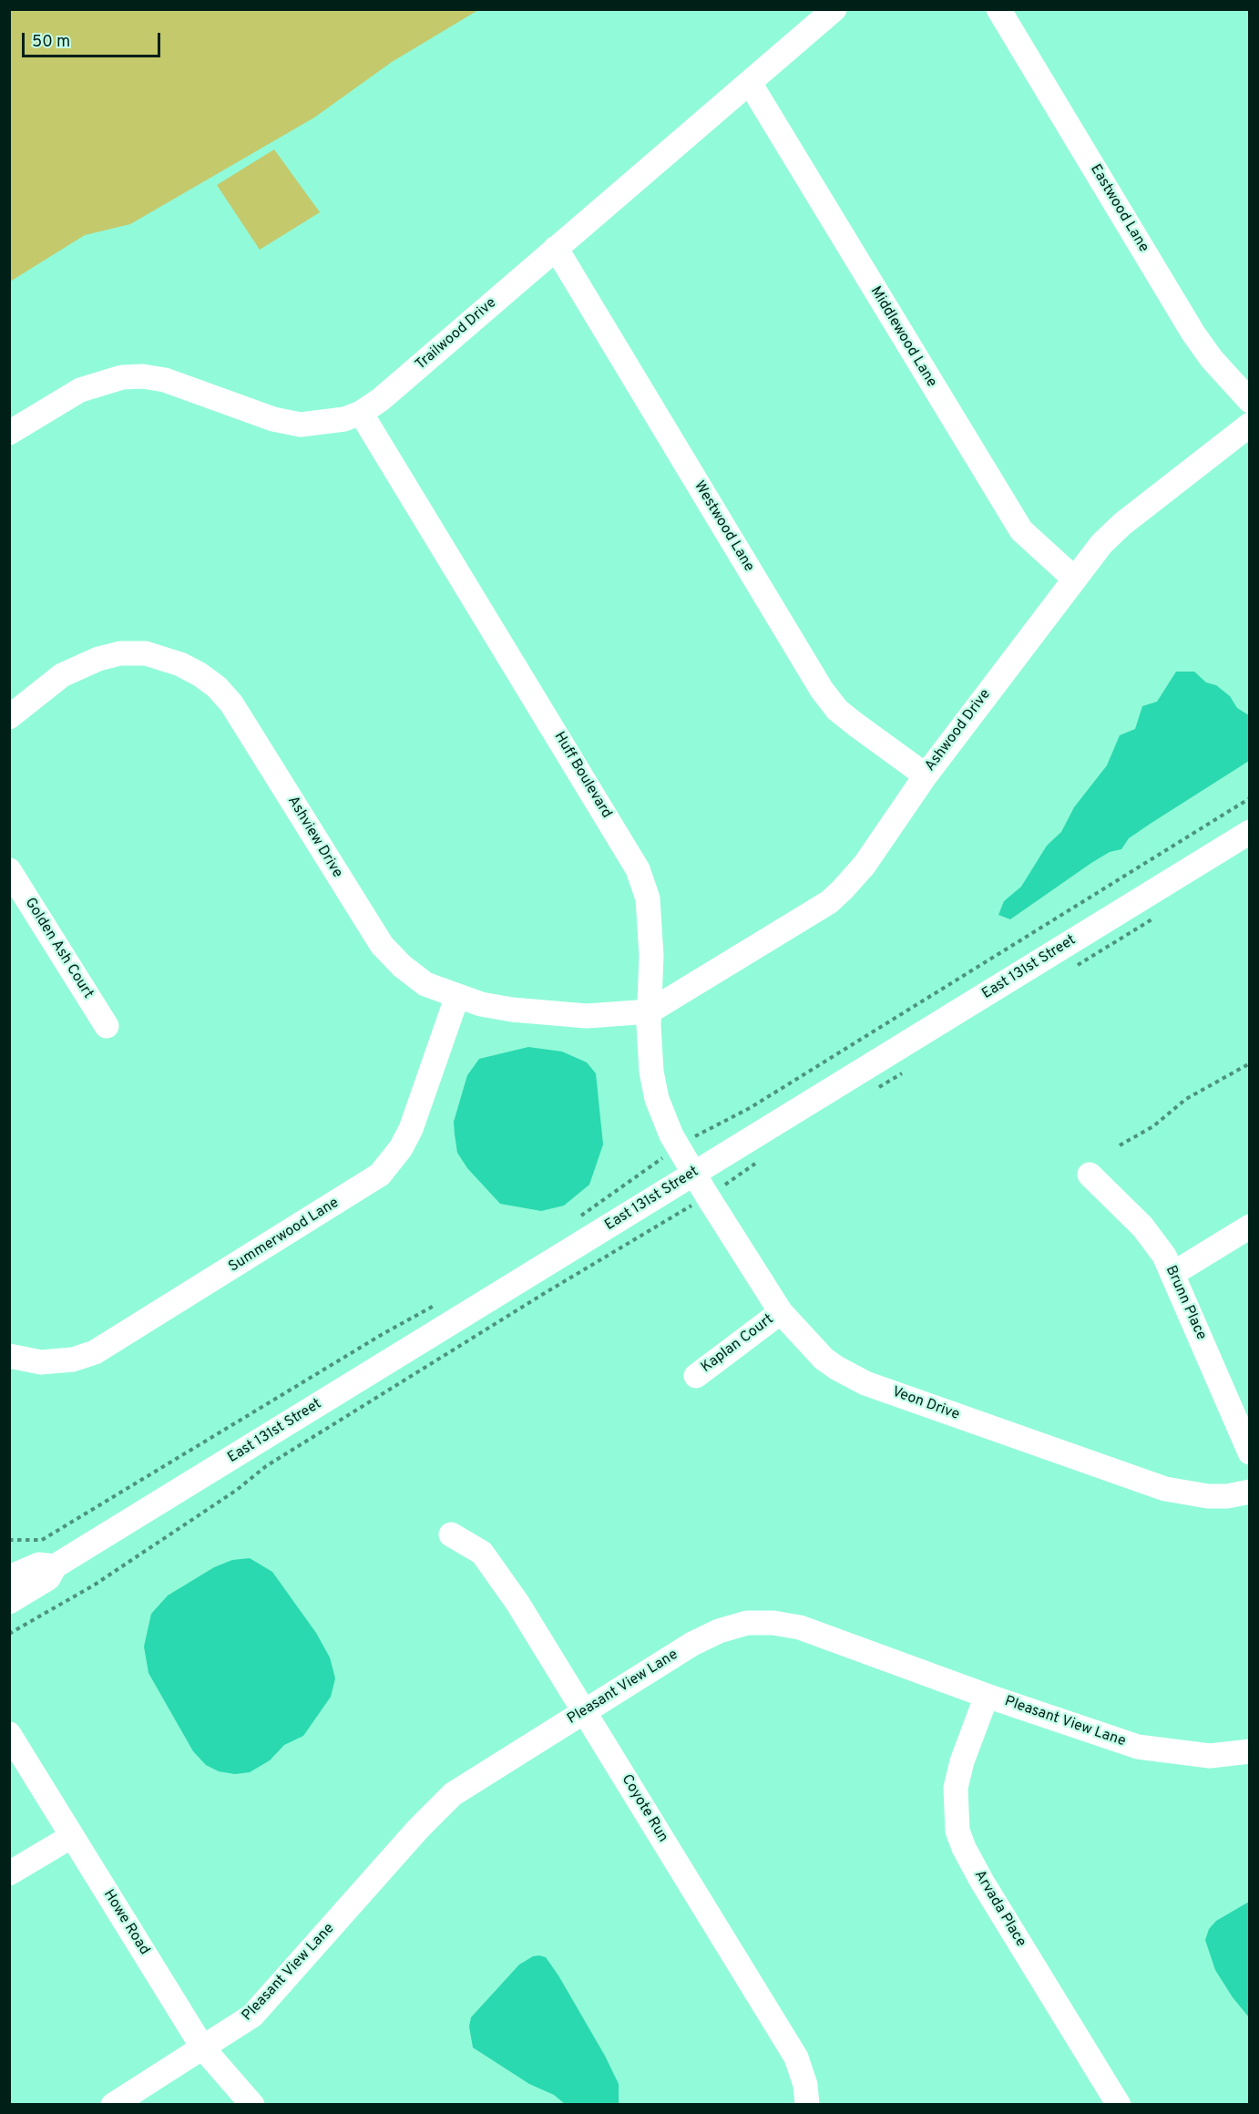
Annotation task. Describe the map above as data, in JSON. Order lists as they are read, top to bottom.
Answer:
{
  "streets": {
    "street": [
      "Eastwood Lane",
      "Trailwood Drive",
      "Middlewood Lane",
      "Westwood Lane",
      "Ashwood Drive",
      "Huff Boulevard",
      "Ashview Drive",
      "Golden Ash Court",
      "East 131st Street",
      "Summerwood Lane",
      "Brunn Place",
      "Kaplan Court",
      "Veon Drive",
      "Pleasant View Lane",
      "Coyote Run",
      "Arvada Place",
      "Howe Road"
    ]
  },
  "crossings": [
    ["Trailwood Drive", "Middlewood Lane"],
    ["Trailwood Drive", "Westwood Lane"],
    ["Trailwood Drive", "Huff Boulevard"],
    ["Middlewood Lane", "Ashwood Drive"],
    ["Westwood Lane", "Ashwood Drive"],
    ["Ashwood Drive", "Huff Boulevard"],
    ["Ashwood Drive", "Ashview Drive"],
    ["Huff Boulevard", "Ashview Drive"],
    ["Huff Boulevard", "East 131st Street"],
    ["Huff Boulevard", "Veon Drive"],
    ["Ashview Drive", "Summerwood Lane"],
    ["East 131st Street", "Veon Drive"],
    ["Kaplan Court", "Veon Drive"],
    ["Pleasant View Lane", "Coyote Run"],
    ["Pleasant View Lane", "Arvada Place"],
    ["Pleasant View Lane", "Howe Road"]
  ],
  "scale_bar": "50 m"
}
